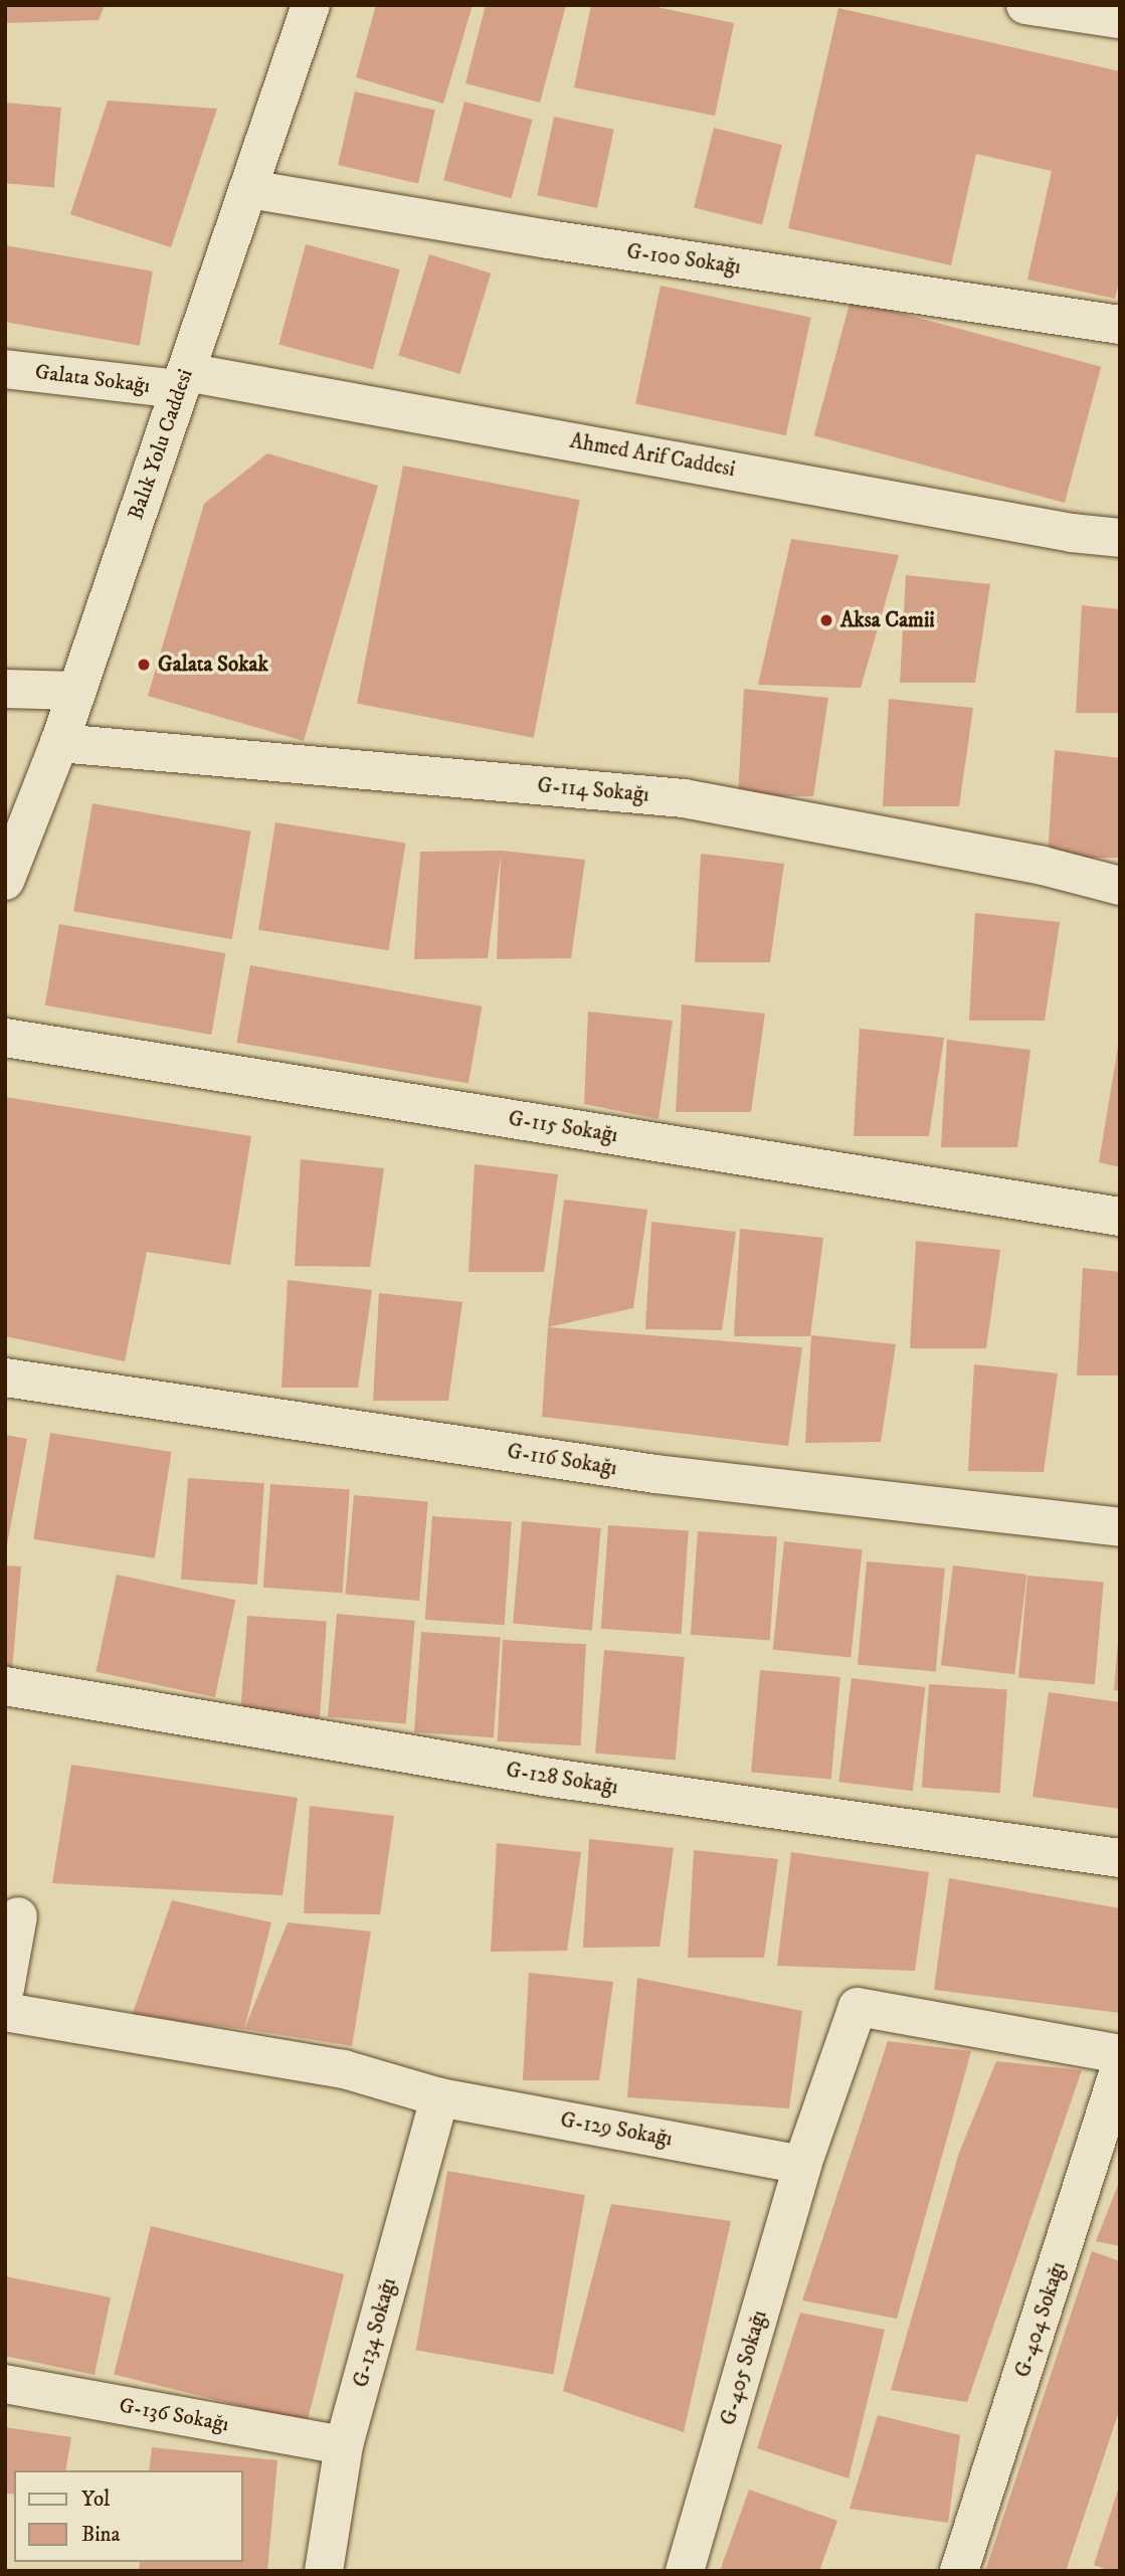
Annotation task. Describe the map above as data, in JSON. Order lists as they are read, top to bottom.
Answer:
{
  "streets": {
    "street": [
      "G-100 Sokağı",
      "Galata Sokağı",
      "Balık Yolu Caddesi",
      "Ahmed Arif Caddesi",
      "G-114 Sokağı",
      "G-115 Sokağı",
      "G-116 Sokağı",
      "G-128 Sokağı",
      "G-129 Sokağı",
      "G-404 Sokağı",
      "G-134 Sokağı",
      "G-405 Sokağı",
      "G-136 Sokağı"
    ]
  },
  "crossings": [
    ["G-100 Sokağı", "Balık Yolu Caddesi"],
    ["Galata Sokağı", "Balık Yolu Caddesi"],
    ["Galata Sokağı", "Ahmed Arif Caddesi"],
    ["Balık Yolu Caddesi", "Ahmed Arif Caddesi"],
    ["Balık Yolu Caddesi", "G-114 Sokağı"],
    ["G-129 Sokağı", "G-134 Sokağı"],
    ["G-129 Sokağı", "G-405 Sokağı"],
    ["G-134 Sokağı", "G-136 Sokağı"]
  ],
  "places": ["Aksa Camii", "Galata Sokak"],
  "legend": ["Yol", "Bina"]
}
